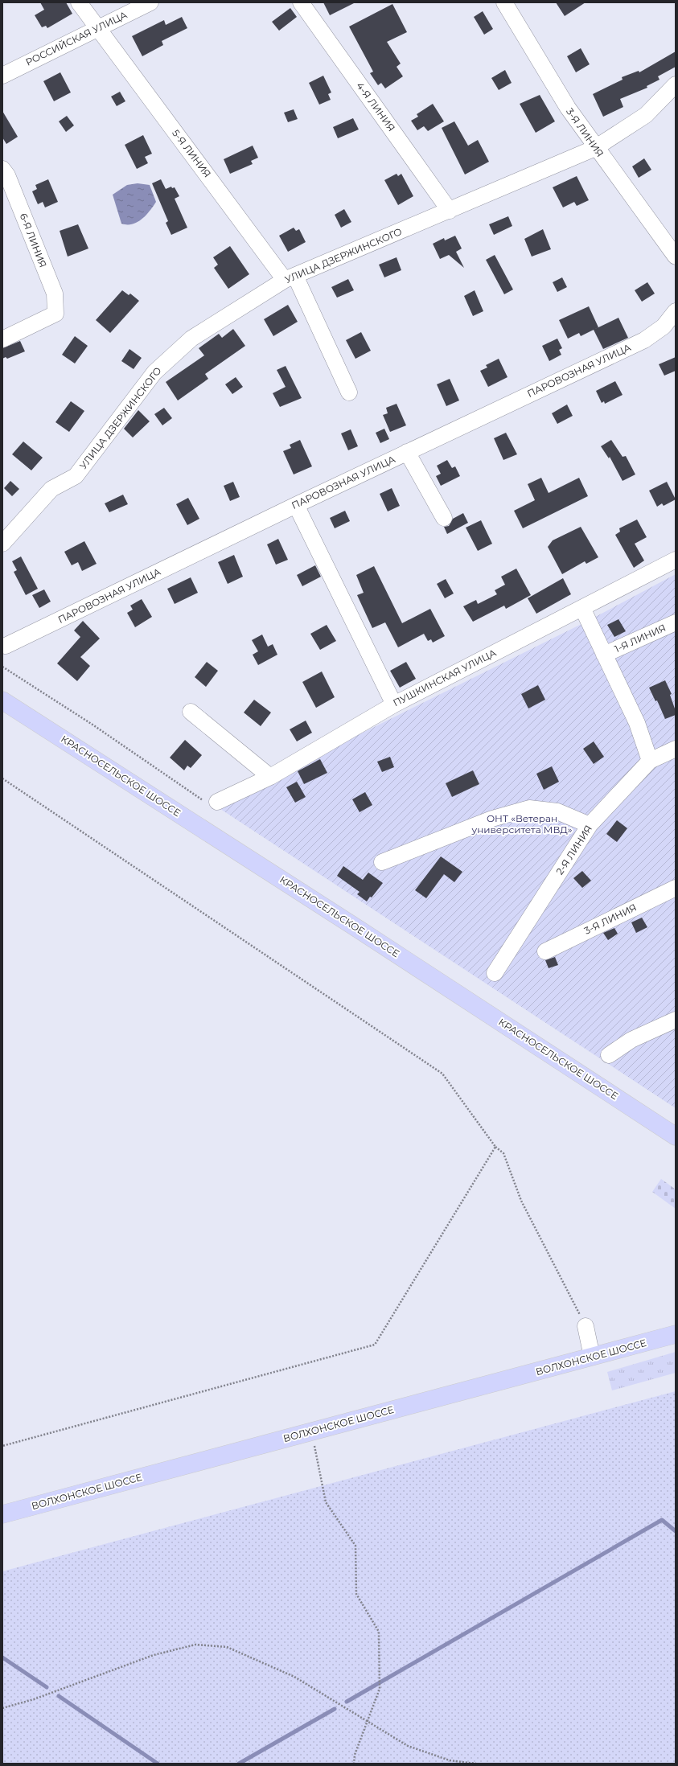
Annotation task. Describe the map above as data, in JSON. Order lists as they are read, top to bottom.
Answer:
{
  "streets": {
    "main road": ["КРАСНОСЕЛЬСКОЕ ШОССЕ", "ВОЛХОНСКОЕ ШОССЕ"],
    "street": [
      "РОССИЙСКАЯ УЛИЦА",
      "4-Я ЛИНИЯ",
      "3-Я ЛИНИЯ",
      "5-Я ЛИНИЯ",
      "6-Я ЛИНИЯ",
      "УЛИЦА ДЗЕРЖИНСКОГО",
      "ПАРОВОЗНАЯ УЛИЦА",
      "1-Я ЛИНИЯ",
      "ПУШКИНСКАЯ УЛИЦА",
      "2-Я ЛИНИЯ"
    ]
  },
  "crossings": [
    ["РОССИЙСКАЯ УЛИЦА", "5-Я ЛИНИЯ"],
    ["4-Я ЛИНИЯ", "УЛИЦА ДЗЕРЖИНСКОГО"],
    ["3-Я ЛИНИЯ", "УЛИЦА ДЗЕРЖИНСКОГО"],
    ["5-Я ЛИНИЯ", "УЛИЦА ДЗЕРЖИНСКОГО"]
  ],
  "parks": ["ОНТ «Ветеран университета МВД»"]
}
